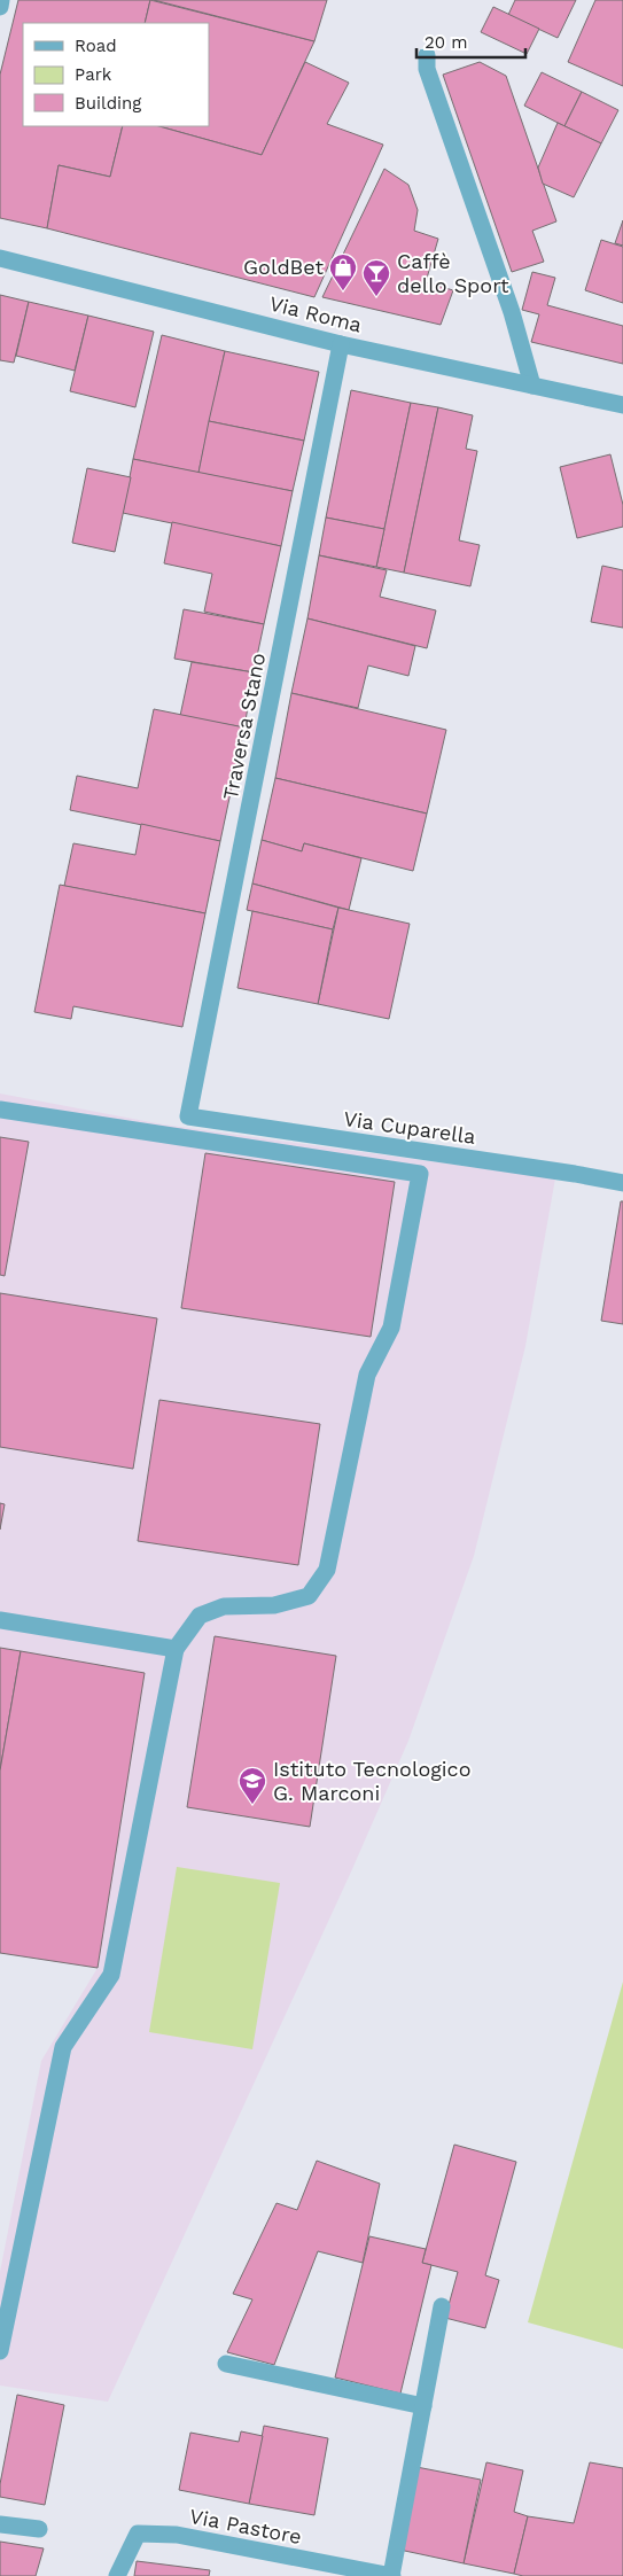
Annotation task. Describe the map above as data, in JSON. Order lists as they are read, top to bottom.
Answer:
{
  "streets": {
    "street": [
      "Via Roma",
      "Traversa Stano",
      "Via Cuparella",
      "Via Pastore"
    ]
  },
  "crossings": [
    ["Via Roma", "Traversa Stano"],
    ["Traversa Stano", "Via Cuparella"]
  ],
  "places": {
    "shop": ["GoldBet"],
    "bar": ["Caffè dello Sport"],
    "school or university": ["Istituto Tecnologico G. Marconi"]
  },
  "legend": ["Road", "Park", "Building"],
  "scale_bar": "20 m"
}
